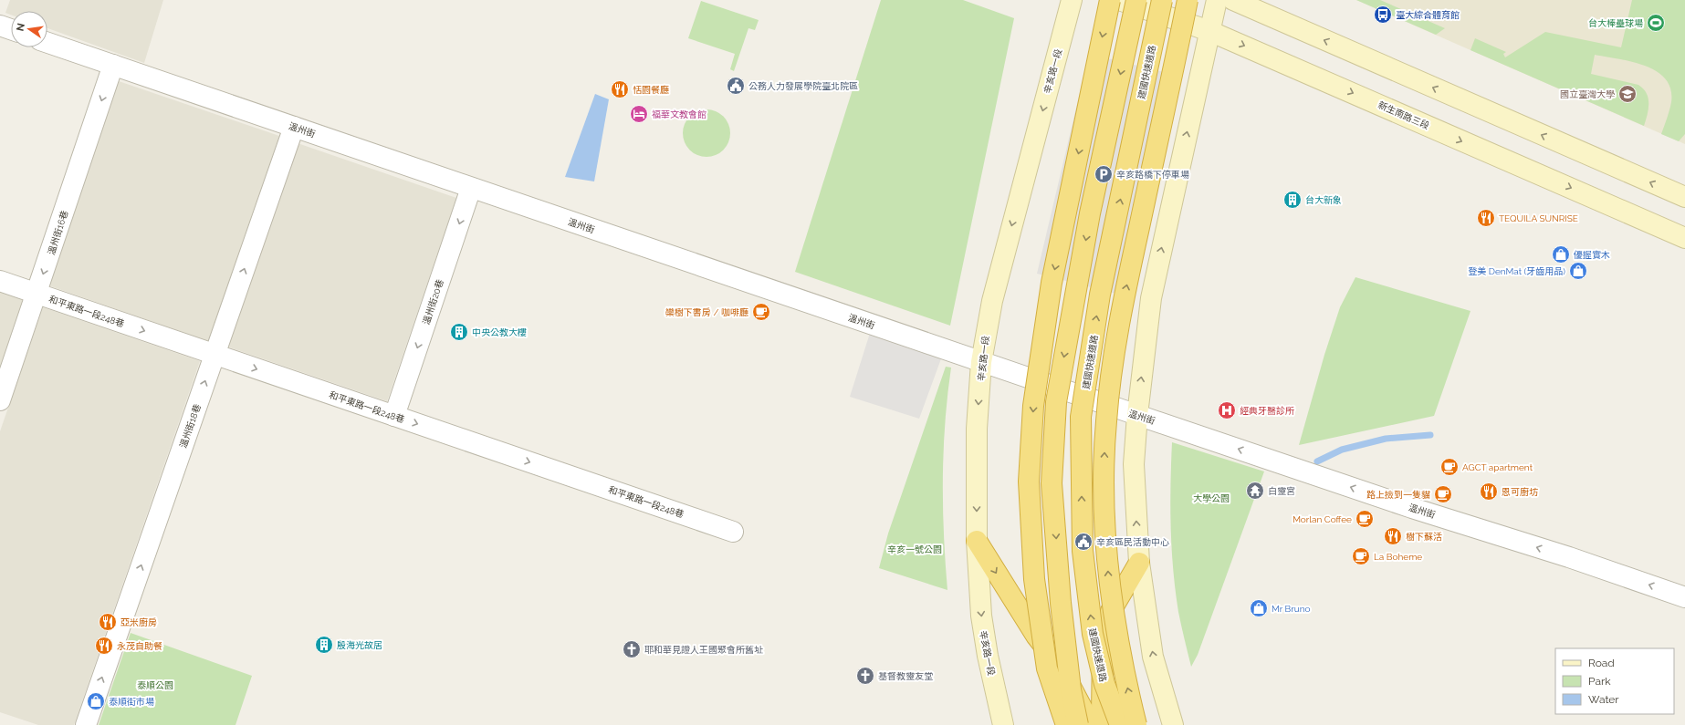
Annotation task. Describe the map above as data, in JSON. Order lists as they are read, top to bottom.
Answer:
{
  "streets": {
    "highway": ["建國快速道路"],
    "main road": ["辛亥路一段", "新生南路三段"],
    "street": [
      "溫州街",
      "溫州街16巷",
      "溫州街20巷",
      "和平東路一段248巷",
      "溫州街18巷"
    ]
  },
  "crossings": [
    ["辛亥路一段", "溫州街"],
    ["溫州街", "溫州街16巷"],
    ["溫州街", "溫州街20巷"],
    ["溫州街", "溫州街18巷"],
    ["溫州街16巷", "和平東路一段248巷"],
    ["溫州街20巷", "和平東路一段248巷"],
    ["和平東路一段248巷", "溫州街18巷"]
  ],
  "one_way": [
    "溫州街16巷",
    "溫州街20巷",
    "和平東路一段248巷",
    "溫州街18巷"
  ],
  "parks": ["大學公園", "辛亥一號公園", "泰順公園"],
  "places": {
    "bus stop": ["臺大綜合體育館"],
    "sports": ["台大棒壘球場"],
    "public building": ["公務人力發展學院臺北院區", "辛亥區民活動中心"],
    "restaurant": [
      "恬園餐廳",
      "TEQUILA SUNRISE",
      "恩可廚坊",
      "樹下蘇活",
      "亞米廚房",
      "永茂自助餐"
    ],
    "school or university": ["國立臺灣大學"],
    "hotel": ["福華文教會館"],
    "parking": ["辛亥路橋下停車場"],
    "building": ["台大新象", "中央公教大樓", "殷海光故居"],
    "shop": [
      "優握實木",
      "登美 DenMat (牙齒用品)",
      "Mr Bruno",
      "泰順街市場"
    ],
    "cafe": [
      "欒樹下書房 / 咖啡廳",
      "AGCT apartment",
      "路上撿到一隻貓",
      "Morlan Coffee",
      "La Boheme"
    ],
    "hospital": ["經典牙醫診所"],
    "temple": ["白靈宮"],
    "church": ["耶和華見證人王國聚會所舊址", "基督教靈友堂"]
  },
  "legend": ["Road", "Park", "Water"],
  "north": "left"
}
